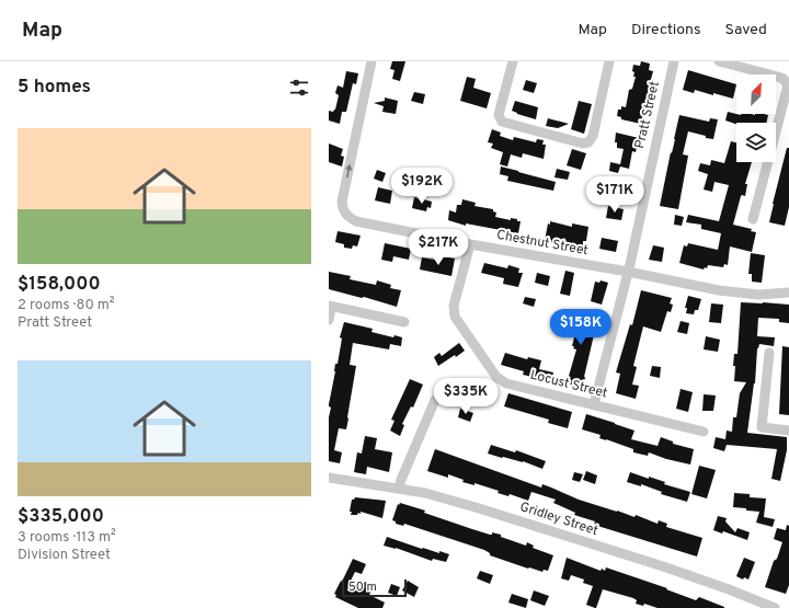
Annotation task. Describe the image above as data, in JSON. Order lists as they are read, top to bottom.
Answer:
{
  "streets": {
    "street": [
      "Pratt Street",
      "Chestnut Street",
      "Locust Street",
      "Gridley Street"
    ]
  },
  "crossings": [
    ["Pratt Street", "Chestnut Street"],
    ["Pratt Street", "Locust Street"],
    ["Chestnut Street", "Locust Street"]
  ],
  "scale_bar": "50 m",
  "north": "top right",
  "page": {
    "header": "Map",
    "nav": ["Map", "Directions", "Saved"],
    "heading": "5 homes",
    "list": [
      {
        "name": "$158,000",
        "note": "2 rooms · 80 m² · Pratt Street"
      },
      {
        "name": "$335,000",
        "note": "3 rooms · 113 m² · Division Street"
      }
    ],
    "price": [
      "$192K",
      "$171K",
      "$217K",
      "$158K",
      "$335K"
    ],
    "scale": "50 m"
  }
}
